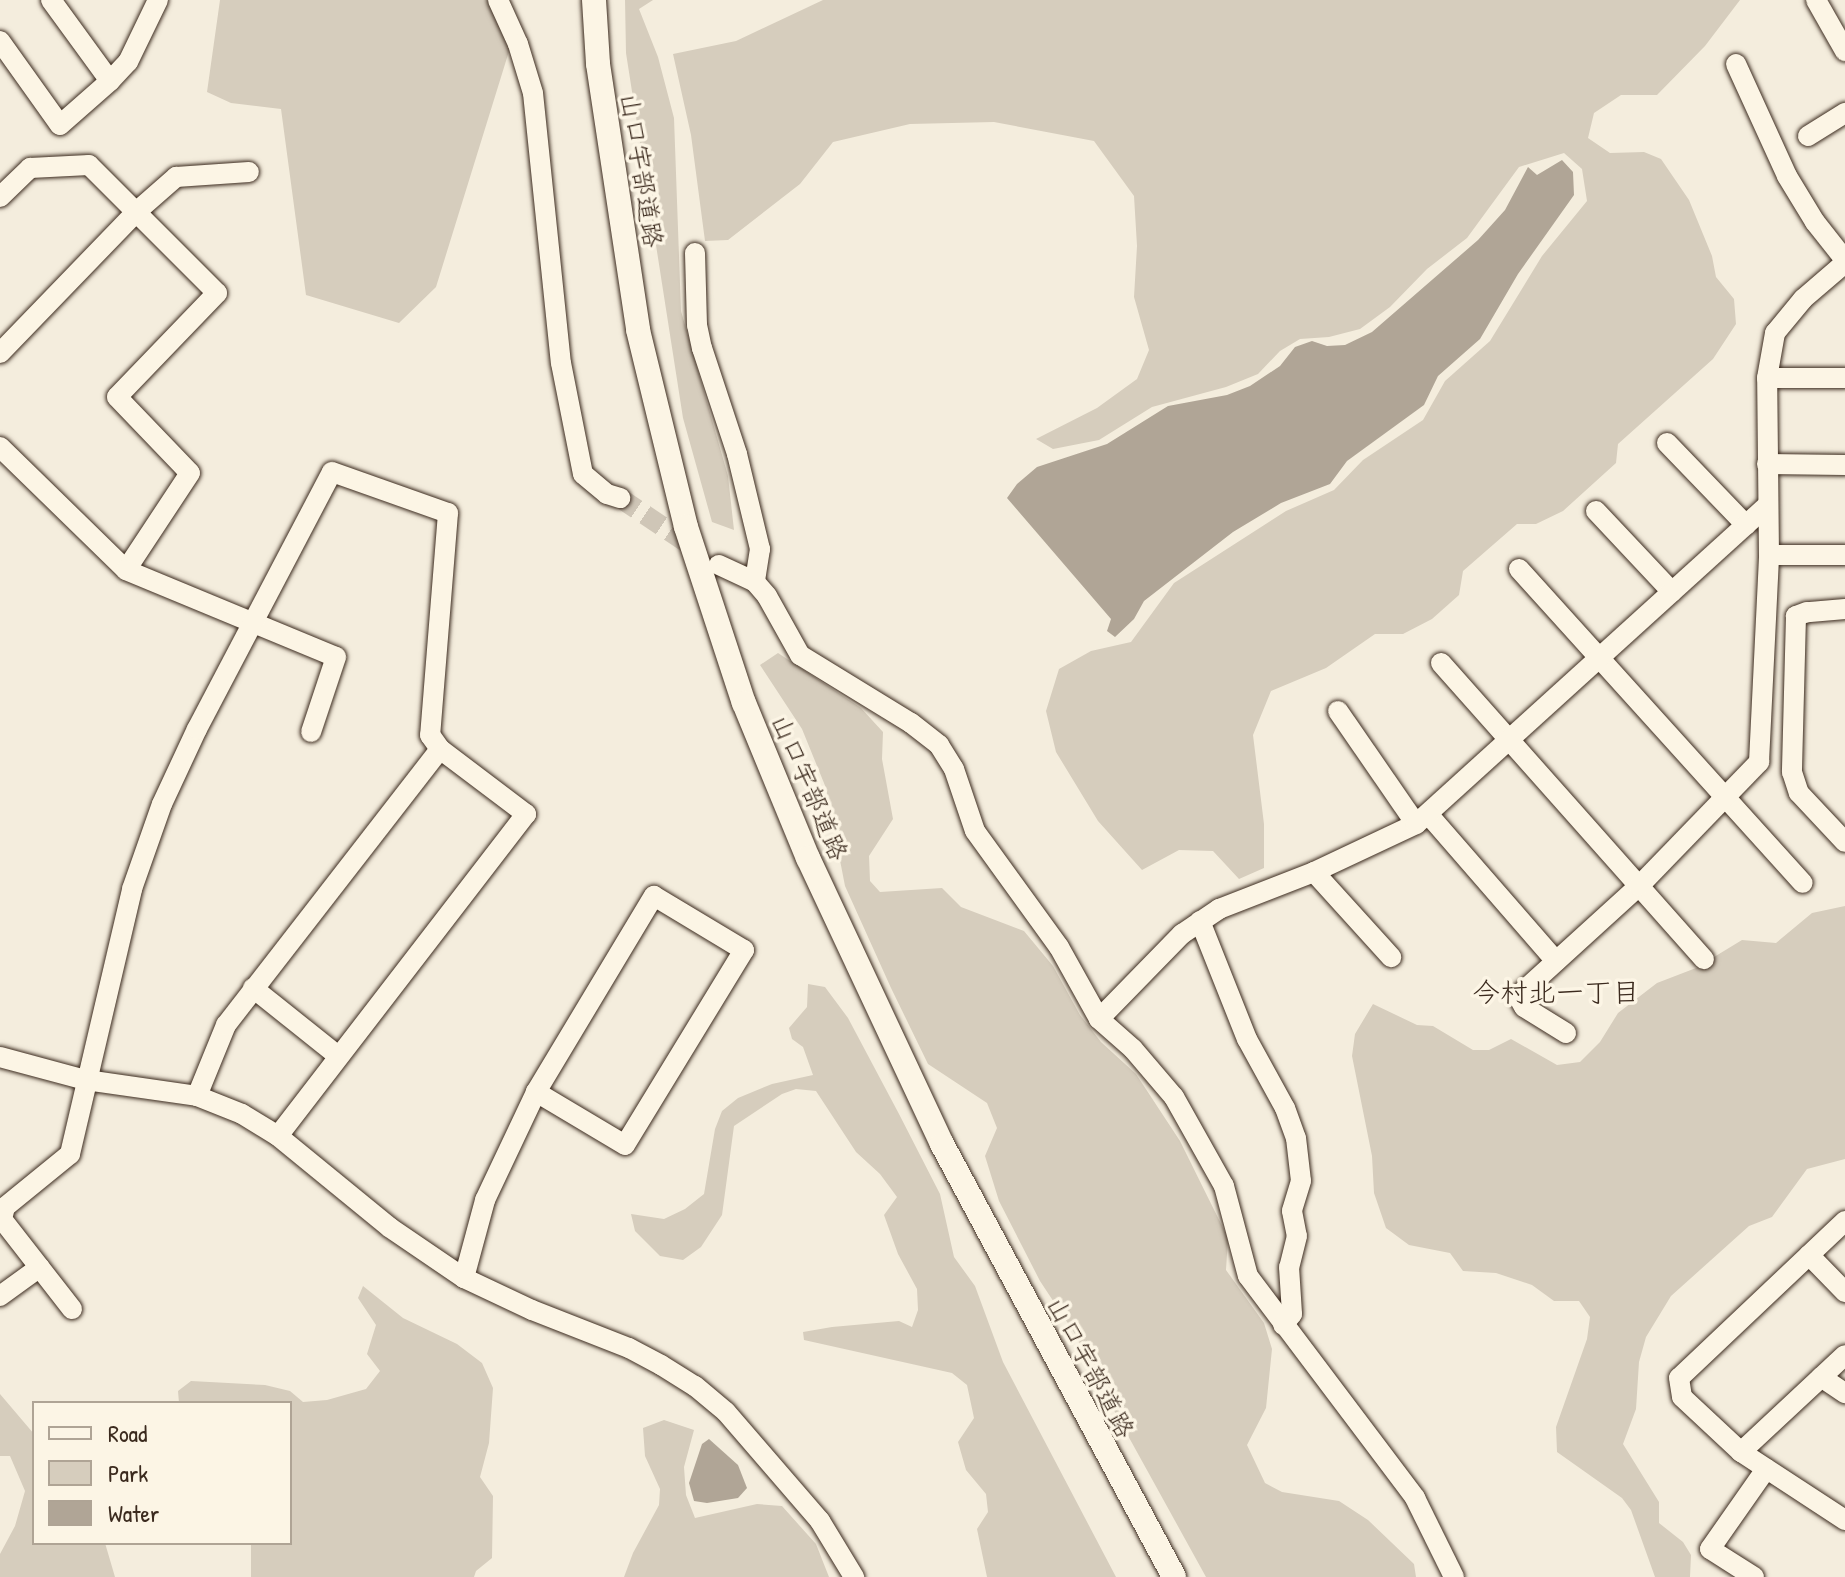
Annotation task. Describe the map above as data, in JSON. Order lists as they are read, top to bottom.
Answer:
{
  "streets": {
    "main road": ["山口宇部道路"]
  },
  "districts": ["今村北一丁目"],
  "legend": ["Road", "Park", "Water"]
}
